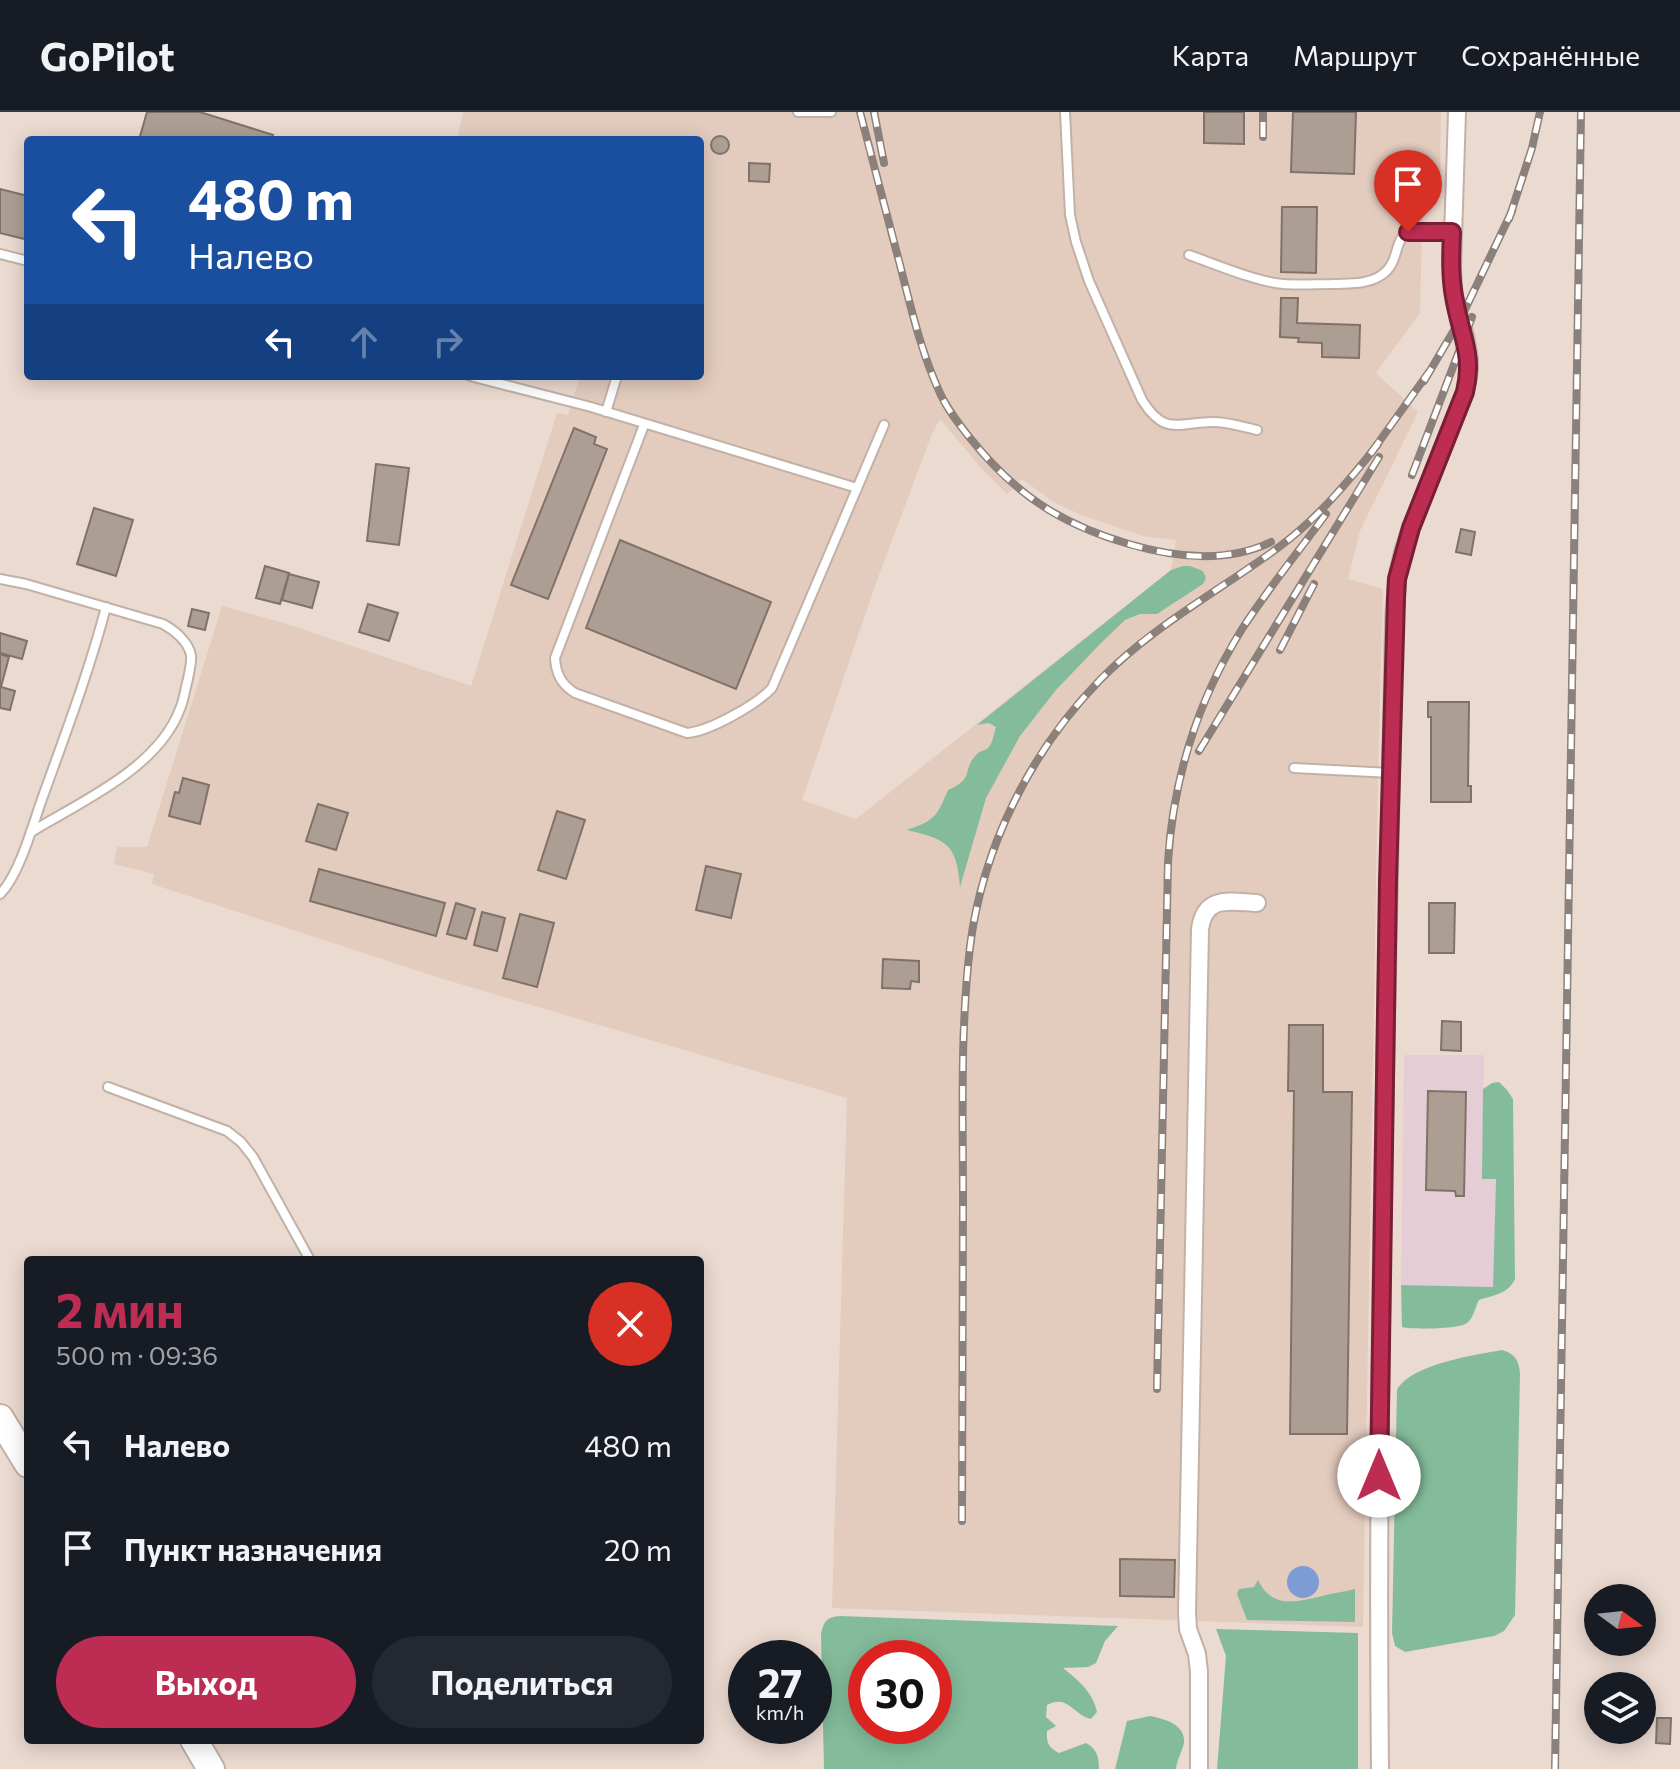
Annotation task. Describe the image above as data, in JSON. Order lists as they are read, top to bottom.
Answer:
{
  "north": "right",
  "page": {
    "header": "GoPilot",
    "nav": ["Карта", "Маршрут", "Сохранённые"],
    "turn": ["480 m", "Налево"],
    "heading": ["2 мин", "500 m · 09:36"],
    "list": [
      {
        "name": "Налево",
        "value": "480 m"
      },
      {
        "name": "Пункт назначения",
        "value": "20 m"
      }
    ],
    "buttons": ["Выход", "Поделиться"],
    "speed": "27 km/h",
    "limit": "30"
  }
}
